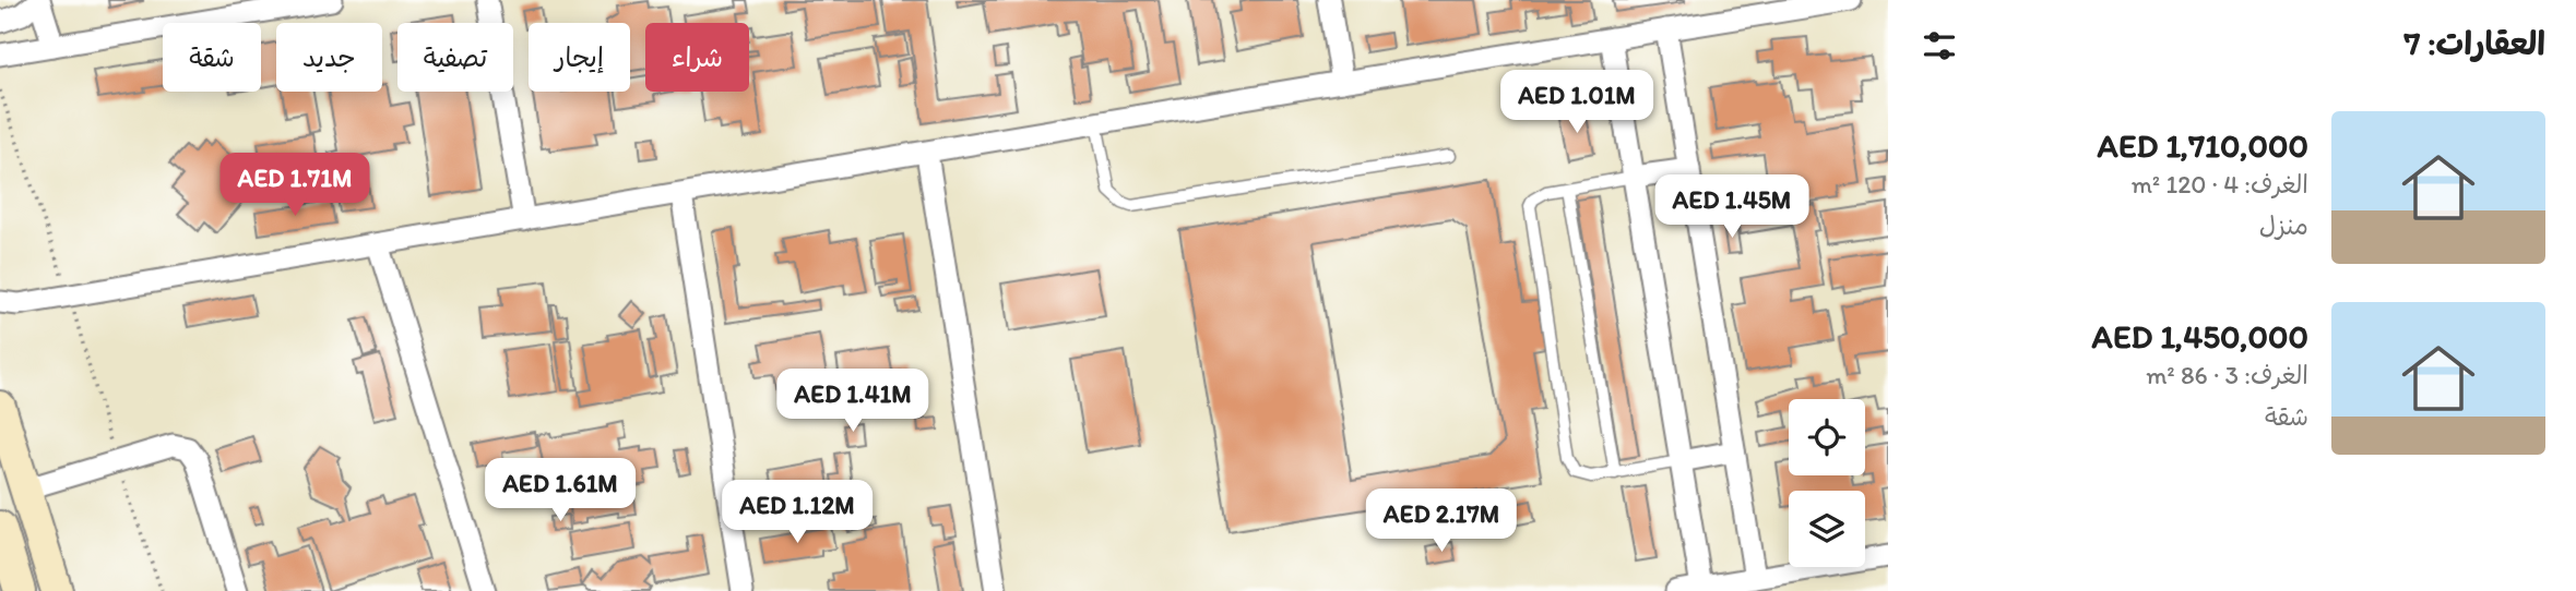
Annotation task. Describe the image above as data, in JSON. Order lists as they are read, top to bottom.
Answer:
{
  "page": {
    "heading": "العقارات: 7",
    "chip": [
      "شراء",
      "إيجار",
      "تصفية",
      "جديد",
      "شقة"
    ],
    "price": [
      "AED 1.01M",
      "AED 1.71M",
      "AED 1.45M",
      "AED 1.41M",
      "AED 1.61M",
      "AED 1.12M",
      "AED 2.17M"
    ],
    "list": [
      {
        "name": "AED 1,710,000",
        "note": "الغرف: 4 · 120 m² · منزل"
      },
      {
        "name": "AED 1,450,000",
        "note": "الغرف: 3 · 86 m² · شقة"
      }
    ]
  }
}
